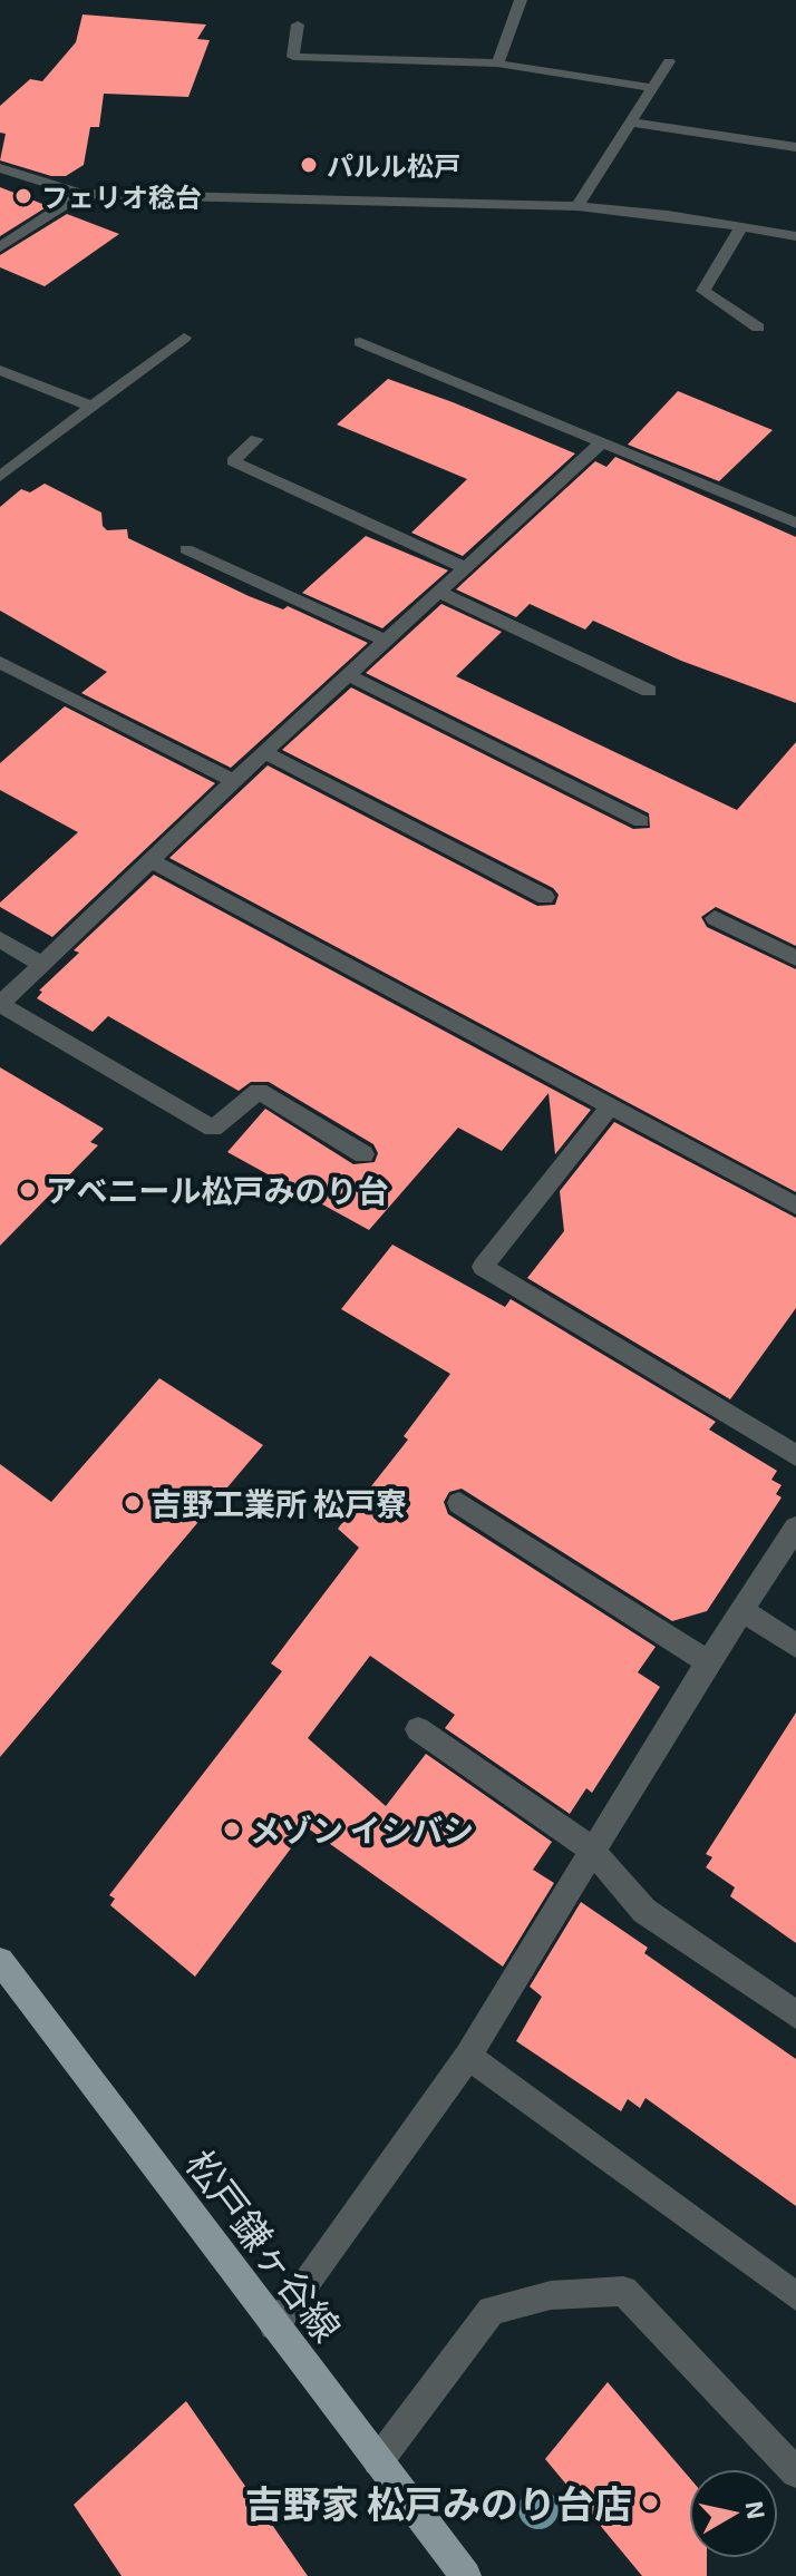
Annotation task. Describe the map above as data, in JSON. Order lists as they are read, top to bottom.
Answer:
{
  "streets": {
    "main road": ["松戸鎌ヶ谷線"]
  },
  "places": [
    "パルル松戸",
    "フェリオ稔台",
    "アベニール松戸みのり台",
    "吉野工業所 松戸寮",
    "メゾン イシバシ",
    "吉野家 松戸みのり台店"
  ],
  "north": "right"
}
